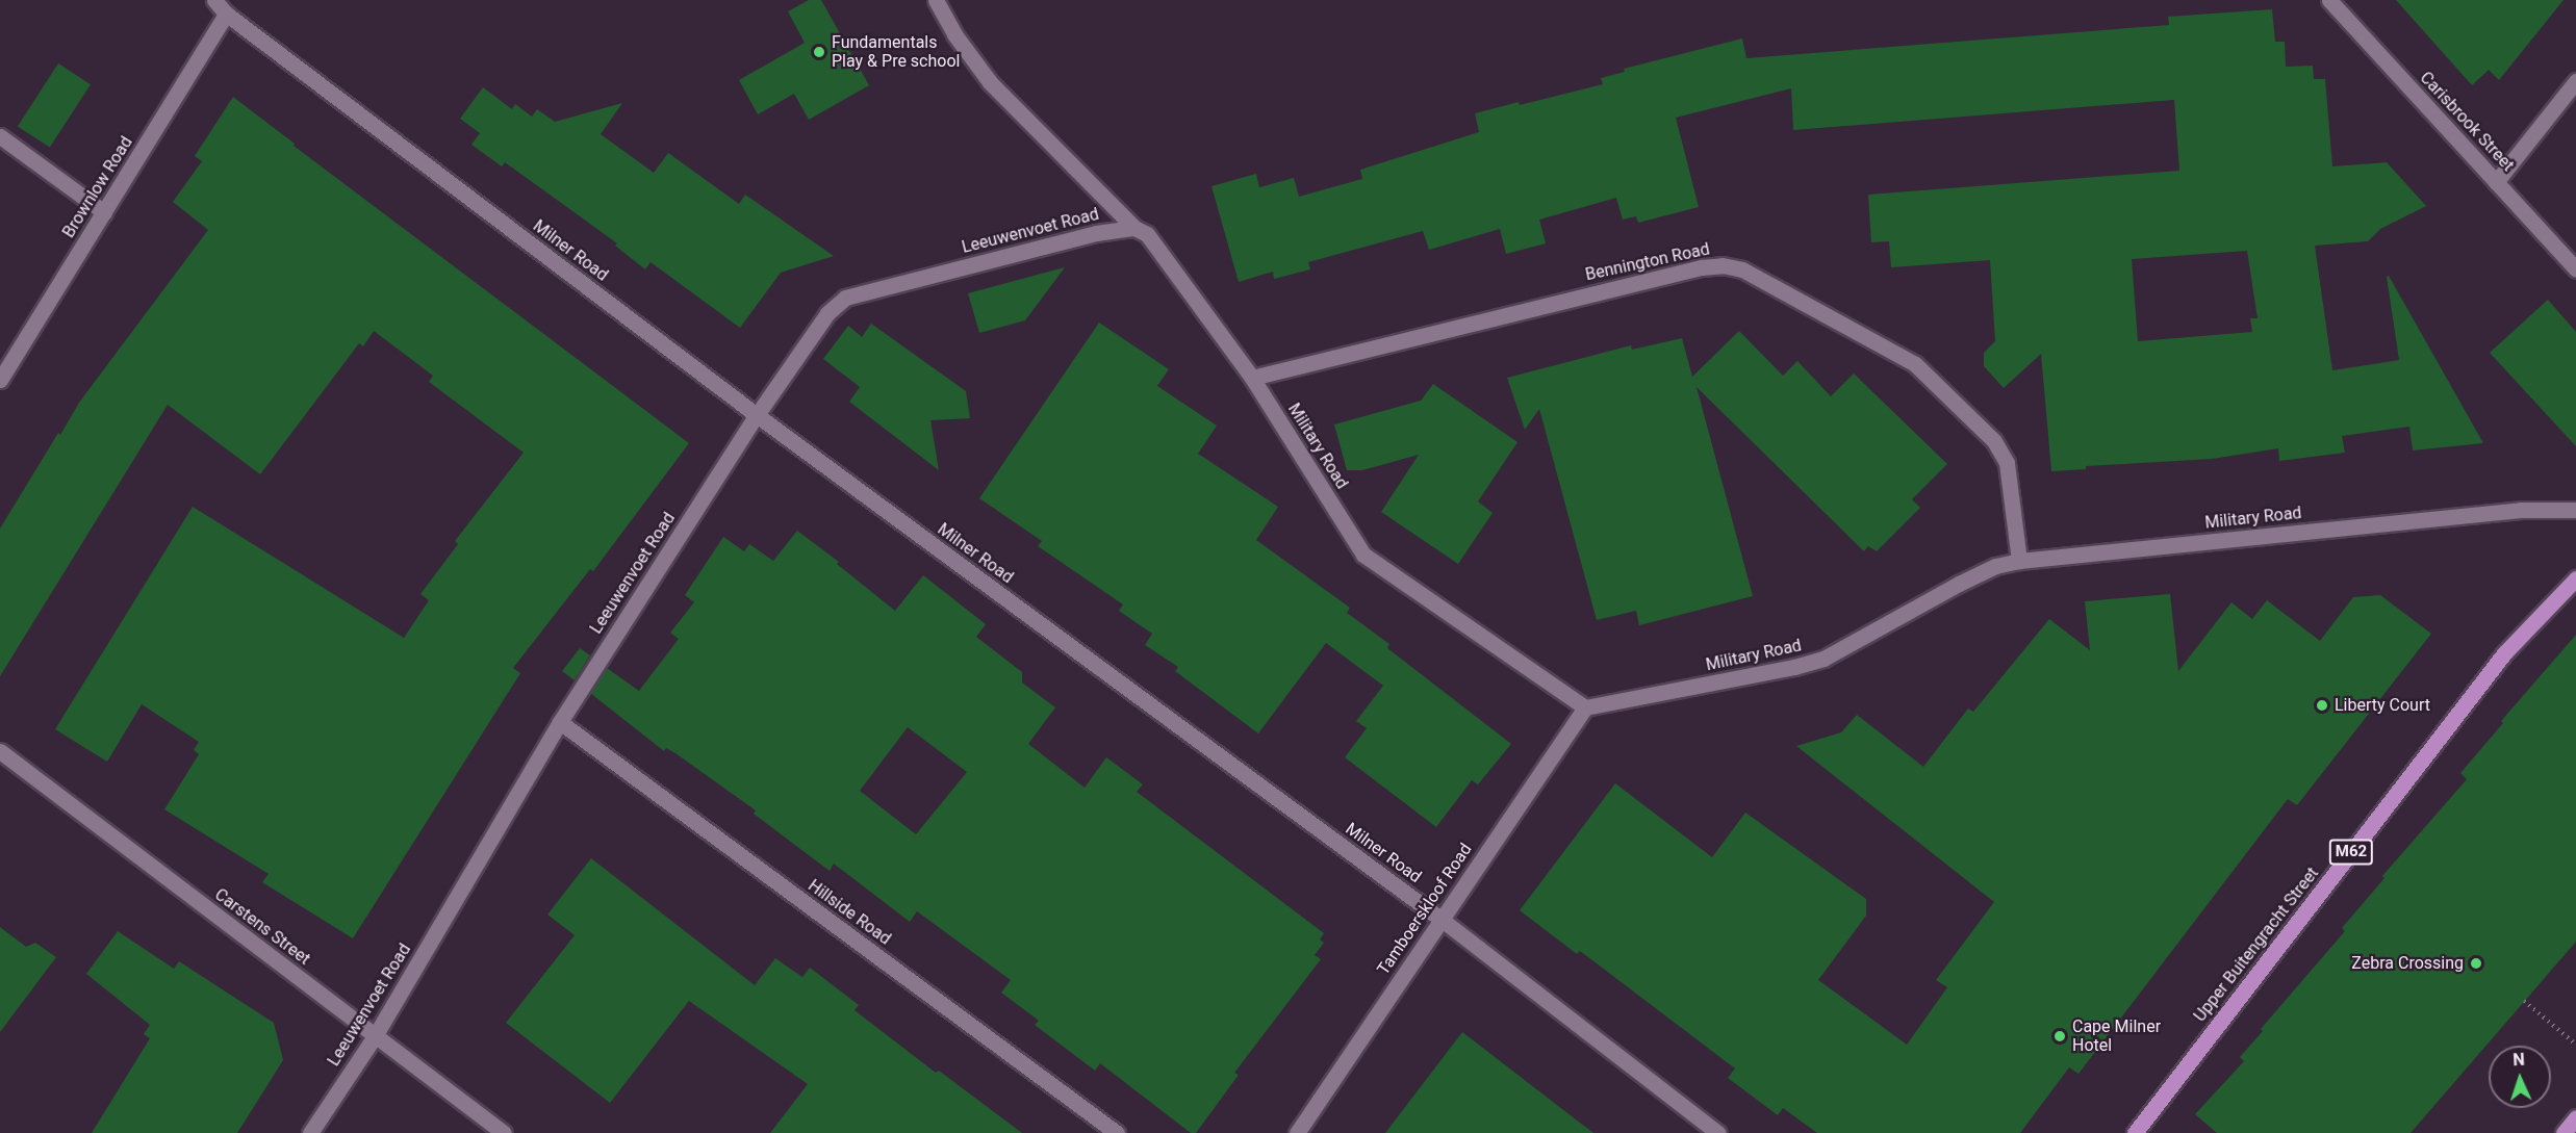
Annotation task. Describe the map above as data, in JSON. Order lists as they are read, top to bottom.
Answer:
{
  "streets": {
    "main road": ["M62", "Upper Buitengracht Street"],
    "street": [
      "Carisbrook Street",
      "Brownlow Road",
      "Leeuwenvoet Road",
      "Milner Road",
      "Bennington Road",
      "Military Road",
      "Tamboerskloof Road",
      "Hillside Road",
      "Carstens Street"
    ]
  },
  "crossings": [
    ["Brownlow Road", "Milner Road"],
    ["Leeuwenvoet Road", "Milner Road"],
    ["Leeuwenvoet Road", "Military Road"],
    ["Leeuwenvoet Road", "Hillside Road"],
    ["Leeuwenvoet Road", "Carstens Street"],
    ["Milner Road", "Tamboerskloof Road"],
    ["Bennington Road", "Military Road"],
    ["Military Road", "Tamboerskloof Road"]
  ],
  "places": [
    "Fundamentals Play & Pre school",
    "Liberty Court",
    "Zebra Crossing",
    "Cape Milner Hotel"
  ],
  "north": "top"
}
